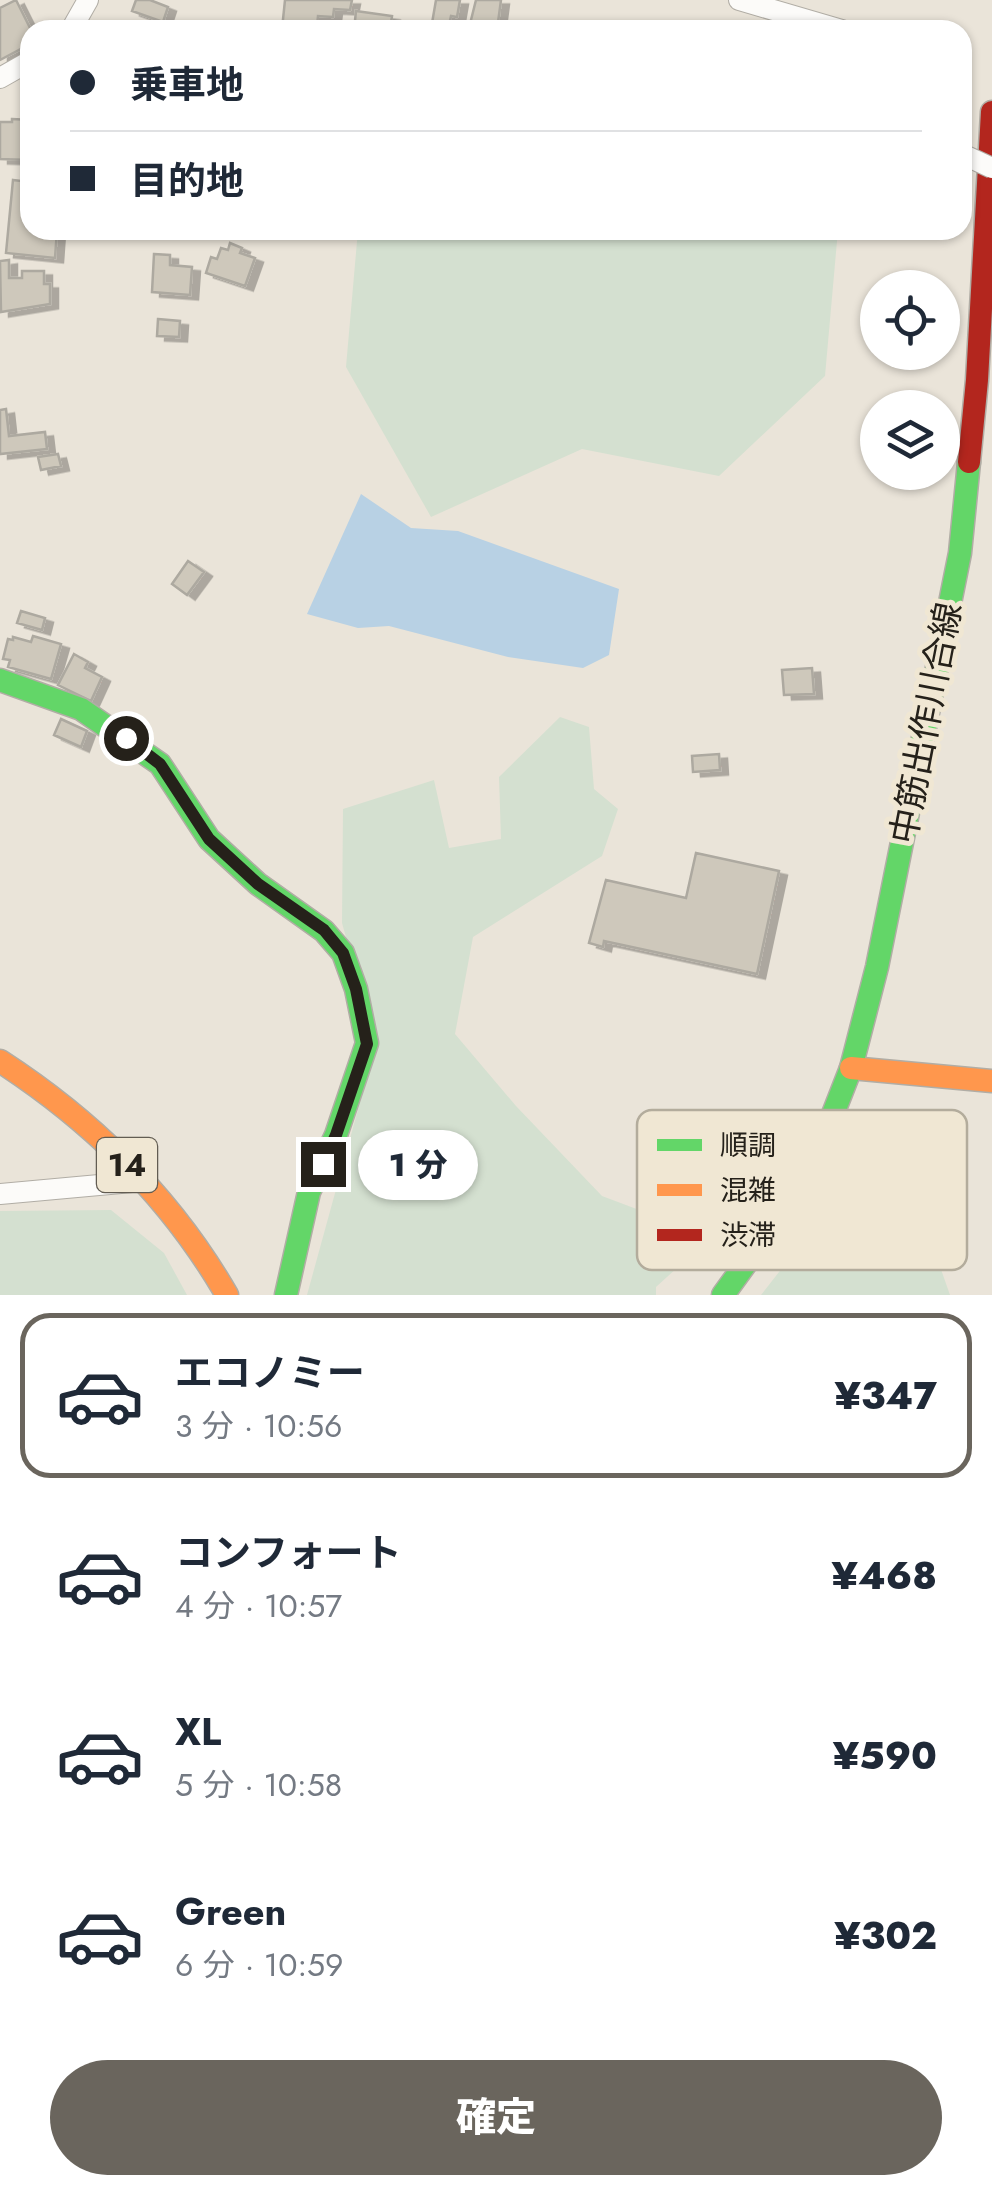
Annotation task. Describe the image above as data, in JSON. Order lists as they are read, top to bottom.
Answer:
{
  "streets": {
    "main road": ["中筋出作川合線", "14"]
  },
  "legend": ["順調", "混雑", "渋滞"],
  "page": {
    "banner": ["乗車地", "目的地"],
    "bubble": "1 分",
    "list": [
      {
        "name": "エコノミー",
        "note": "3 分 · 10:56",
        "value": "¥347"
      },
      {
        "name": "コンフォート",
        "note": "4 分 · 10:57",
        "value": "¥468"
      },
      {
        "name": "XL",
        "note": "5 分 · 10:58",
        "value": "¥590"
      },
      {
        "name": "Green",
        "note": "6 分 · 10:59",
        "value": "¥302"
      }
    ],
    "buttons": "確定"
  }
}
